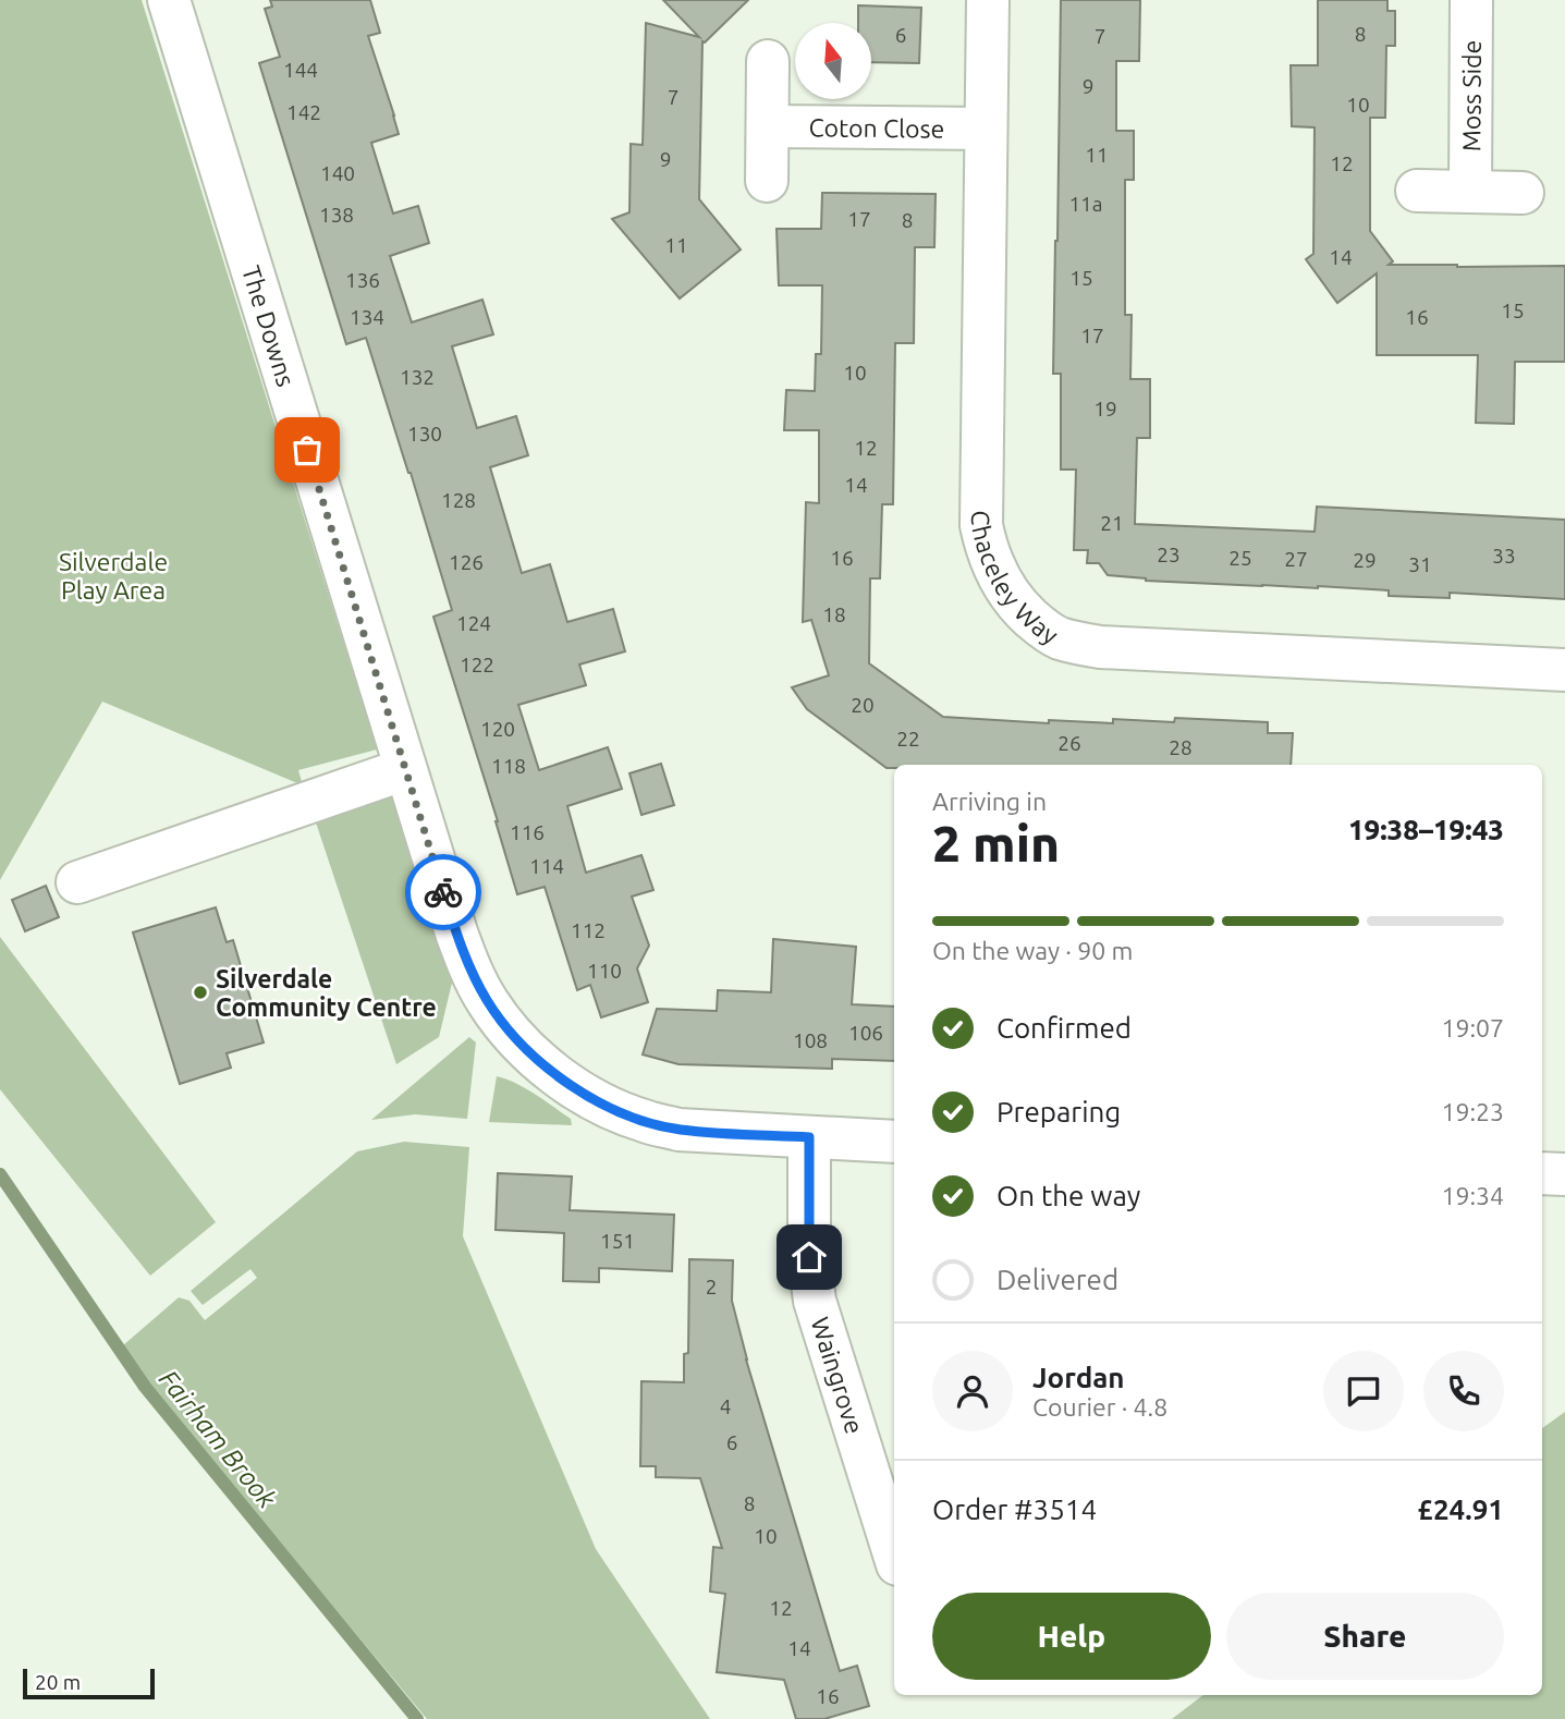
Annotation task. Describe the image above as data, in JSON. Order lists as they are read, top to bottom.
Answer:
{
  "streets": {
    "street": [
      "Moss Side",
      "Coton Close",
      "The Downs",
      "Chaceley Way",
      "Waingrove"
    ]
  },
  "crossings": [
    ["Coton Close", "Chaceley Way"],
    ["The Downs", "Waingrove"]
  ],
  "water": ["Fairham Brook"],
  "parks": ["Silverdale Play Area"],
  "places": ["Silverdale Community Centre"],
  "house_numbers": [
    "8",
    "6",
    "7",
    "144",
    "9",
    "7",
    "10",
    "142",
    "11",
    "9",
    "12",
    "140",
    "11a",
    "138",
    "17",
    "8",
    "11",
    "14",
    "15",
    "136",
    "15",
    "134",
    "16",
    "17",
    "10",
    "132",
    "19",
    "130",
    "12",
    "14",
    "128",
    "21",
    "23",
    "33",
    "16",
    "25",
    "27",
    "29",
    "126",
    "31",
    "18",
    "124",
    "122",
    "20",
    "120",
    "22",
    "26",
    "28",
    "118",
    "116",
    "114",
    "112",
    "110",
    "106",
    "108",
    "151",
    "2",
    "4",
    "6",
    "8",
    "10",
    "12",
    "14",
    "16"
  ],
  "scale_bar": "20 m",
  "north": "top",
  "page": {
    "heading": ["2 min", "Arriving in", "19:38–19:43"],
    "panel": [
      "Jordan",
      "Courier · 4.8",
      "Order #3514",
      "£24.91"
    ],
    "bar": "On the way · 90 m",
    "list": [
      ["Confirmed", "19:07"],
      ["Preparing", "19:23"],
      ["On the way", "19:34"],
      "Delivered"
    ],
    "buttons": ["Help", "Share"],
    "scale": "20 m"
  }
}
